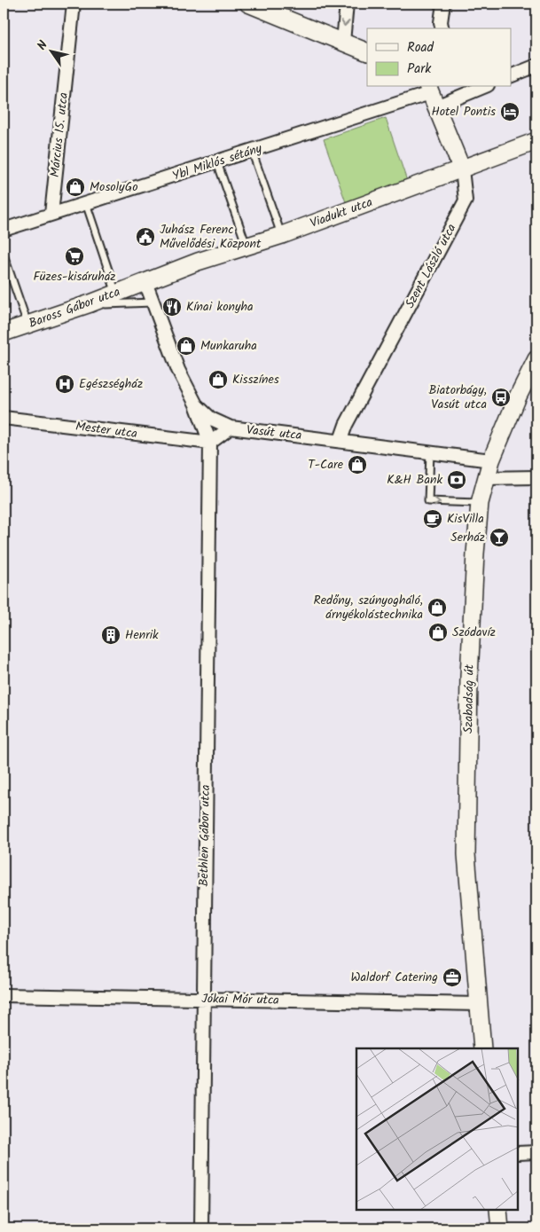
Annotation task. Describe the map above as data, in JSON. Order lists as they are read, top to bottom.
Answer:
{
  "streets": {
    "street": [
      "Március 15. utca",
      "Ybl Miklós sétány",
      "Viadukt utca",
      "Szent László utca",
      "Baross Gábor utca",
      "Mester utca",
      "Vasút utca",
      "Szabadság út",
      "Bethlen Gábor utca",
      "Jókai Mór utca"
    ]
  },
  "crossings": [
    ["Március 15. utca", "Ybl Miklós sétány"],
    ["Ybl Miklós sétány", "Szent László utca"],
    ["Viadukt utca", "Szent László utca"],
    ["Viadukt utca", "Baross Gábor utca"],
    ["Viadukt utca", "Vasút utca"],
    ["Szent László utca", "Vasút utca"],
    ["Baross Gábor utca", "Vasút utca"],
    ["Mester utca", "Bethlen Gábor utca"],
    ["Vasút utca", "Szabadság út"],
    ["Vasút utca", "Bethlen Gábor utca"],
    ["Szabadság út", "Jókai Mór utca"],
    ["Bethlen Gábor utca", "Jókai Mór utca"]
  ],
  "places": {
    "hotel": ["Hotel Pontis"],
    "shop": [
      "MosolyGo",
      "Munkaruha",
      "Kisszínes",
      "T-Care",
      "Redőny, szúnyogháló, árnyékolástechnika",
      "Szódavíz"
    ],
    "public building": ["Juhász Ferenc Művelődési Központ"],
    "supermarket": ["Füzes-kisáruház"],
    "restaurant": ["Kínai konyha"],
    "hospital": ["Egészségház"],
    "bus stop": ["Biatorbágy, Vasút utca"],
    "bank": ["K&H Bank"],
    "cafe": ["KisVilla"],
    "bar": ["Serház"],
    "building": ["Henrik"],
    "office": ["Waldorf Catering"]
  },
  "legend": ["Road", "Park"],
  "north": "top left"
}
